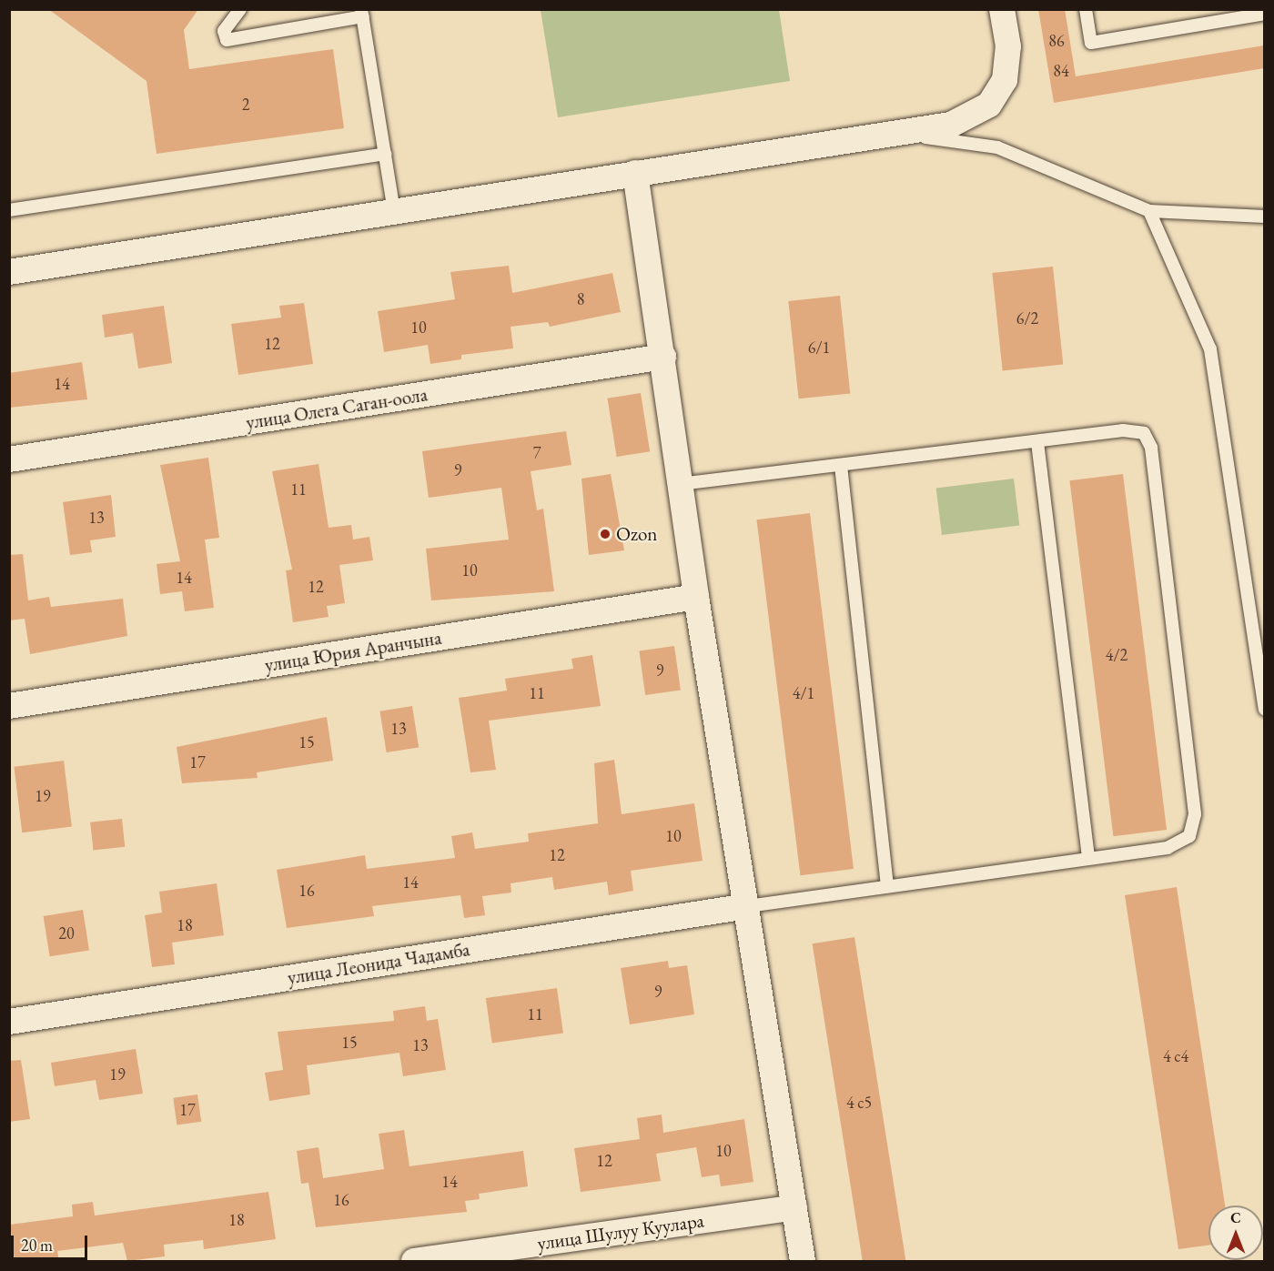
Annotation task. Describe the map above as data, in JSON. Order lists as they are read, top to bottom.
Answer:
{
  "streets": {
    "street": [
      "улица Олега Саган-оола",
      "улица Юрия Аранчына",
      "улица Леонида Чадамба",
      "улица Шулуу Куулара"
    ]
  },
  "places": ["Ozon"],
  "house_numbers": [
    "86",
    "84",
    "2",
    "8",
    "6/2",
    "10",
    "12",
    "6/1",
    "14",
    "7",
    "9",
    "11",
    "13",
    "10",
    "14",
    "12",
    "4/2",
    "9",
    "11",
    "4/1",
    "13",
    "15",
    "17",
    "19",
    "10",
    "12",
    "14",
    "16",
    "18",
    "20",
    "9",
    "11",
    "15",
    "13",
    "4 с4",
    "19",
    "4 с5",
    "17",
    "10",
    "12",
    "14",
    "16",
    "18"
  ],
  "scale_bar": "20 m",
  "north": "top"
}
